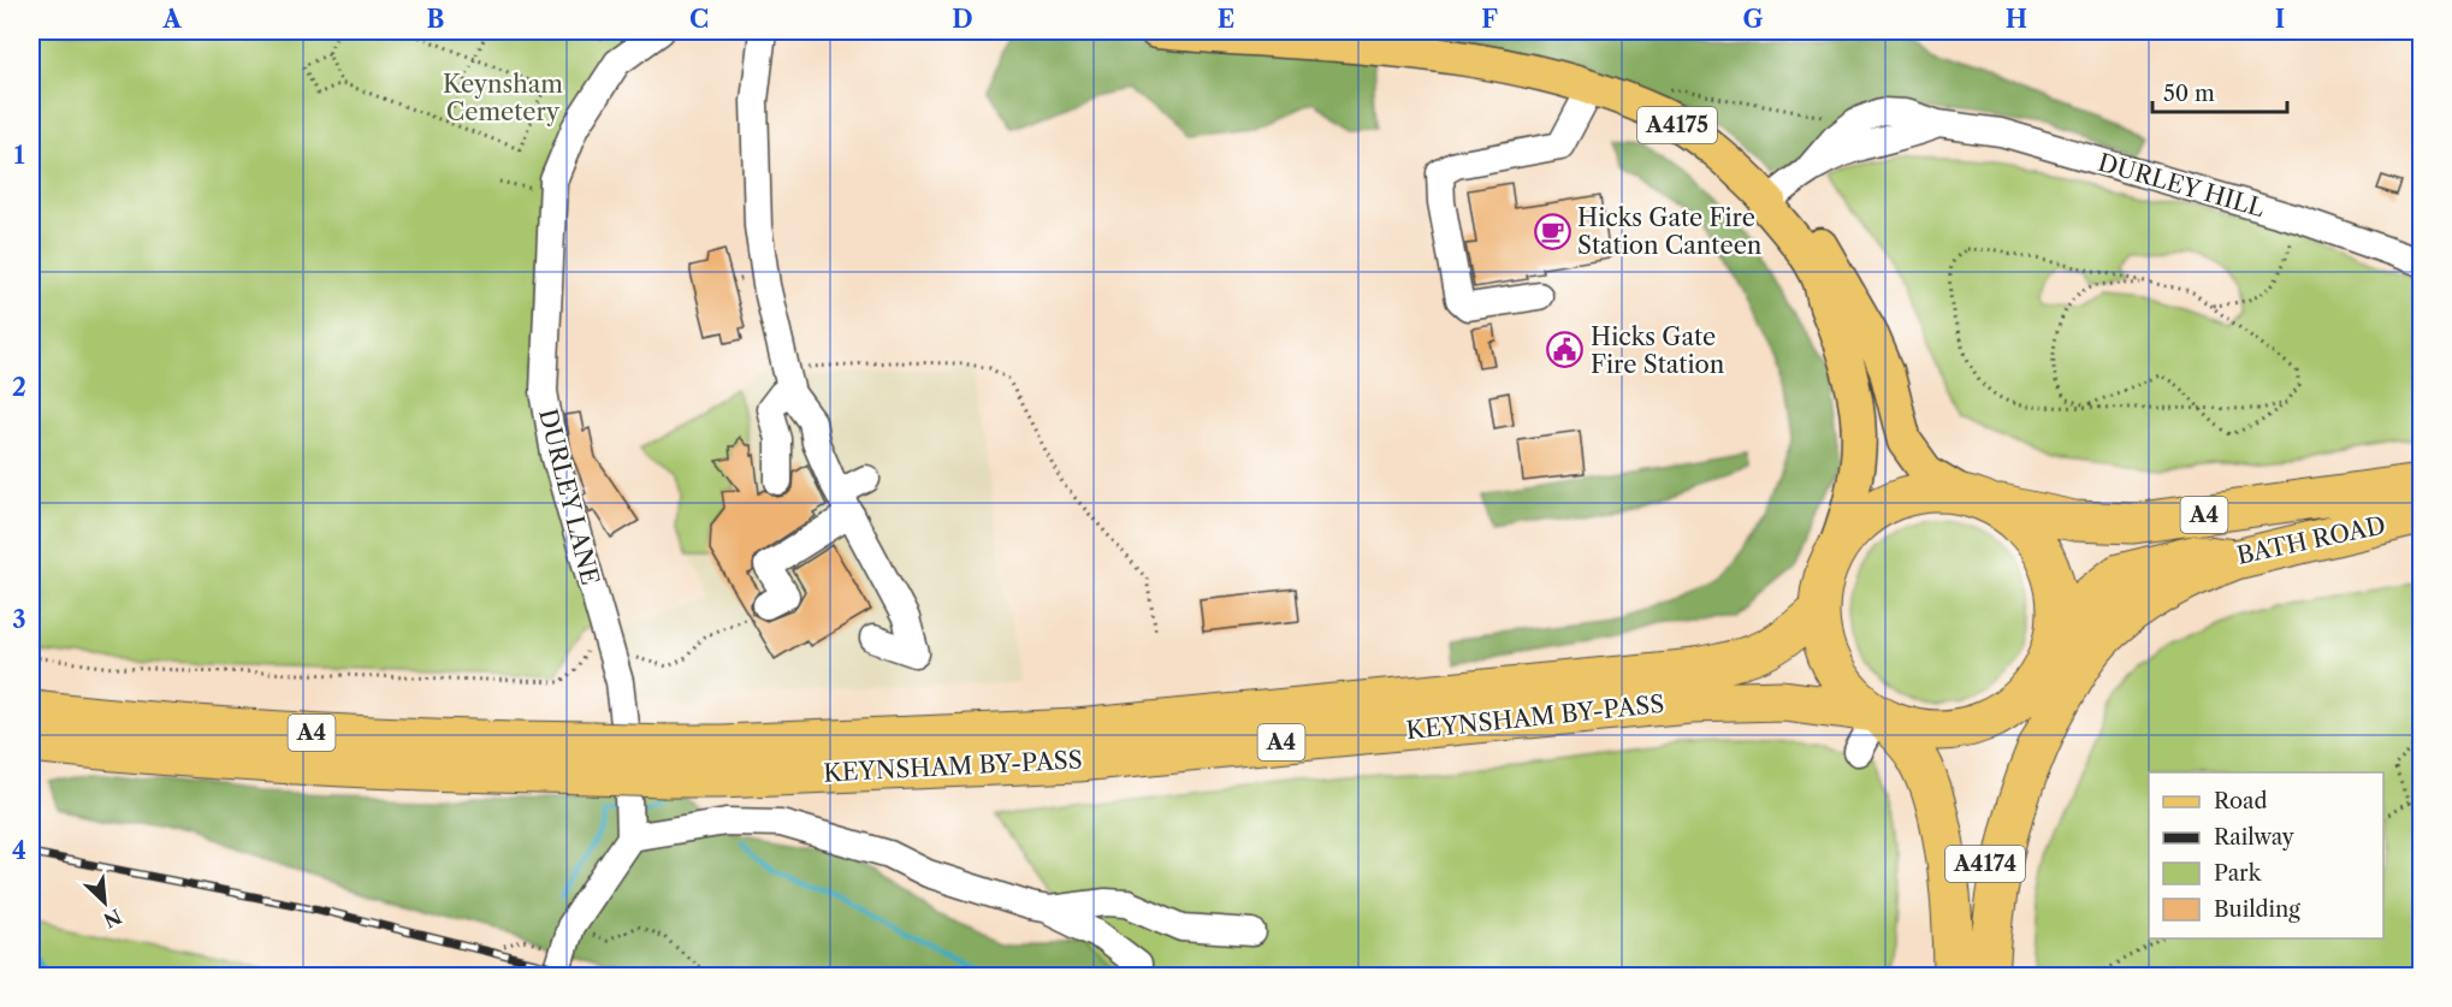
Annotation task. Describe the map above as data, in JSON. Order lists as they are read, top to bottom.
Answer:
{
  "streets": {
    "highway": [
      "A4",
      "BATH ROAD",
      "KEYNSHAM BY-PASS",
      "A4174"
    ],
    "main road": ["A4175"],
    "street": ["DURLEY HILL", "DURLEY LANE"]
  },
  "crossings": [
    ["A4175", "DURLEY HILL"],
    ["A4175", "BATH ROAD"],
    ["A4175", "KEYNSHAM BY-PASS"],
    ["A4175", "A4174"],
    ["BATH ROAD", "KEYNSHAM BY-PASS"],
    ["BATH ROAD", "A4174"],
    ["KEYNSHAM BY-PASS", "A4174"]
  ],
  "parks": ["Keynsham Cemetery"],
  "places": {
    "cafe": ["Hicks Gate Fire Station Canteen"],
    "public building": ["Hicks Gate Fire Station"]
  },
  "legend": [
    "Road",
    "Railway",
    "Park",
    "Building"
  ],
  "scale_bar": "50 m",
  "north": "bottom right",
  "grid": {
    "columns": [
      "A",
      "B",
      "C",
      "D",
      "E",
      "F",
      "G",
      "H",
      "I"
    ],
    "rows": [
      "1",
      "2",
      "3",
      "4"
    ]
  }
}
